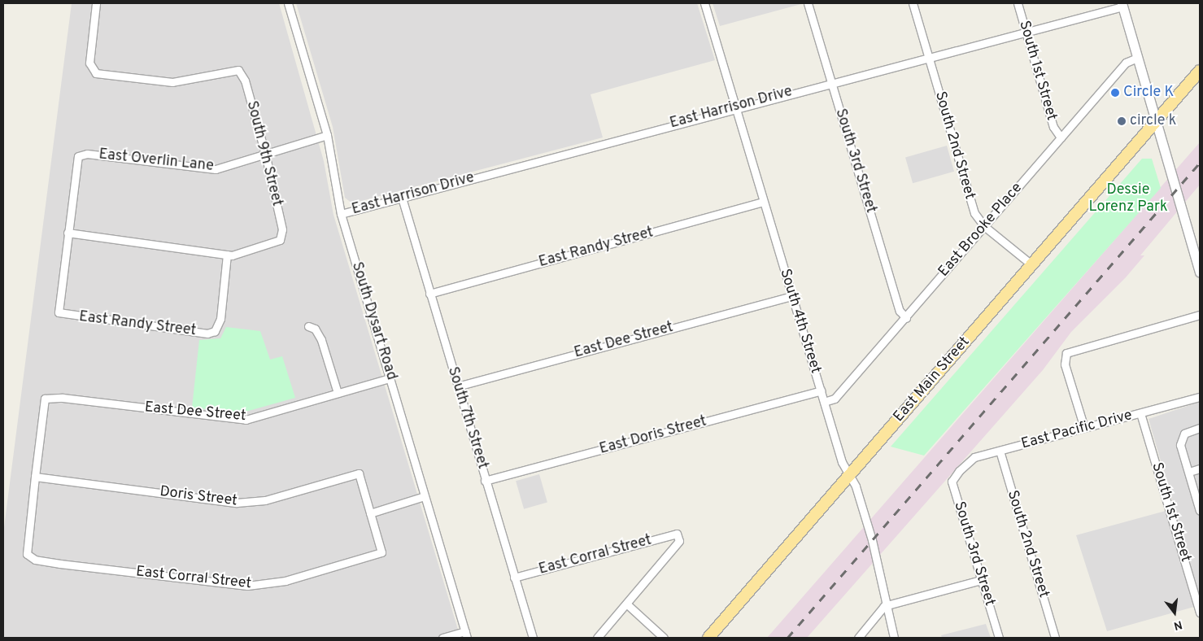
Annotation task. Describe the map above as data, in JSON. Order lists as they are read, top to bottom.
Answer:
{
  "streets": {
    "main road": ["East Main Street"],
    "street": [
      "South 1st Street",
      "East Harrison Drive",
      "South 2nd Street",
      "South 9th Street",
      "East Overlin Lane",
      "South 3rd Street",
      "East Brooke Place",
      "East Randy Street",
      "South Dysart Road",
      "South 4th Street",
      "East Dee Street",
      "South 7th Street",
      "East Pacific Drive",
      "East Doris Street",
      "Doris Street",
      "East Corral Street"
    ]
  },
  "crossings": [
    ["South 1st Street", "East Harrison Drive"],
    ["South 1st Street", "East Brooke Place"],
    ["South 1st Street", "East Pacific Drive"],
    ["East Harrison Drive", "South 2nd Street"],
    ["East Harrison Drive", "South 3rd Street"],
    ["East Harrison Drive", "South Dysart Road"],
    ["East Harrison Drive", "South 4th Street"],
    ["East Harrison Drive", "South 7th Street"],
    ["South 2nd Street", "East Brooke Place"],
    ["South 2nd Street", "East Main Street"],
    ["South 2nd Street", "East Pacific Drive"],
    ["South 9th Street", "East Overlin Lane"],
    ["South 9th Street", "East Randy Street"],
    ["East Overlin Lane", "East Randy Street"],
    ["East Overlin Lane", "South Dysart Road"],
    ["South 3rd Street", "East Brooke Place"],
    ["South 3rd Street", "East Pacific Drive"],
    ["East Brooke Place", "South 4th Street"],
    ["East Randy Street", "South 4th Street"],
    ["East Randy Street", "South 7th Street"],
    ["South Dysart Road", "East Dee Street"],
    ["South 4th Street", "East Dee Street"],
    ["South 4th Street", "East Main Street"],
    ["South 4th Street", "East Doris Street"],
    ["East Dee Street", "South 7th Street"],
    ["East Dee Street", "Doris Street"],
    ["East Dee Street", "East Corral Street"],
    ["South 7th Street", "East Doris Street"],
    ["South 7th Street", "East Corral Street"],
    ["Doris Street", "East Corral Street"]
  ],
  "parks": ["Dessie Lorenz Park"],
  "places": ["Circle K", "circle k"],
  "north": "bottom"
}
